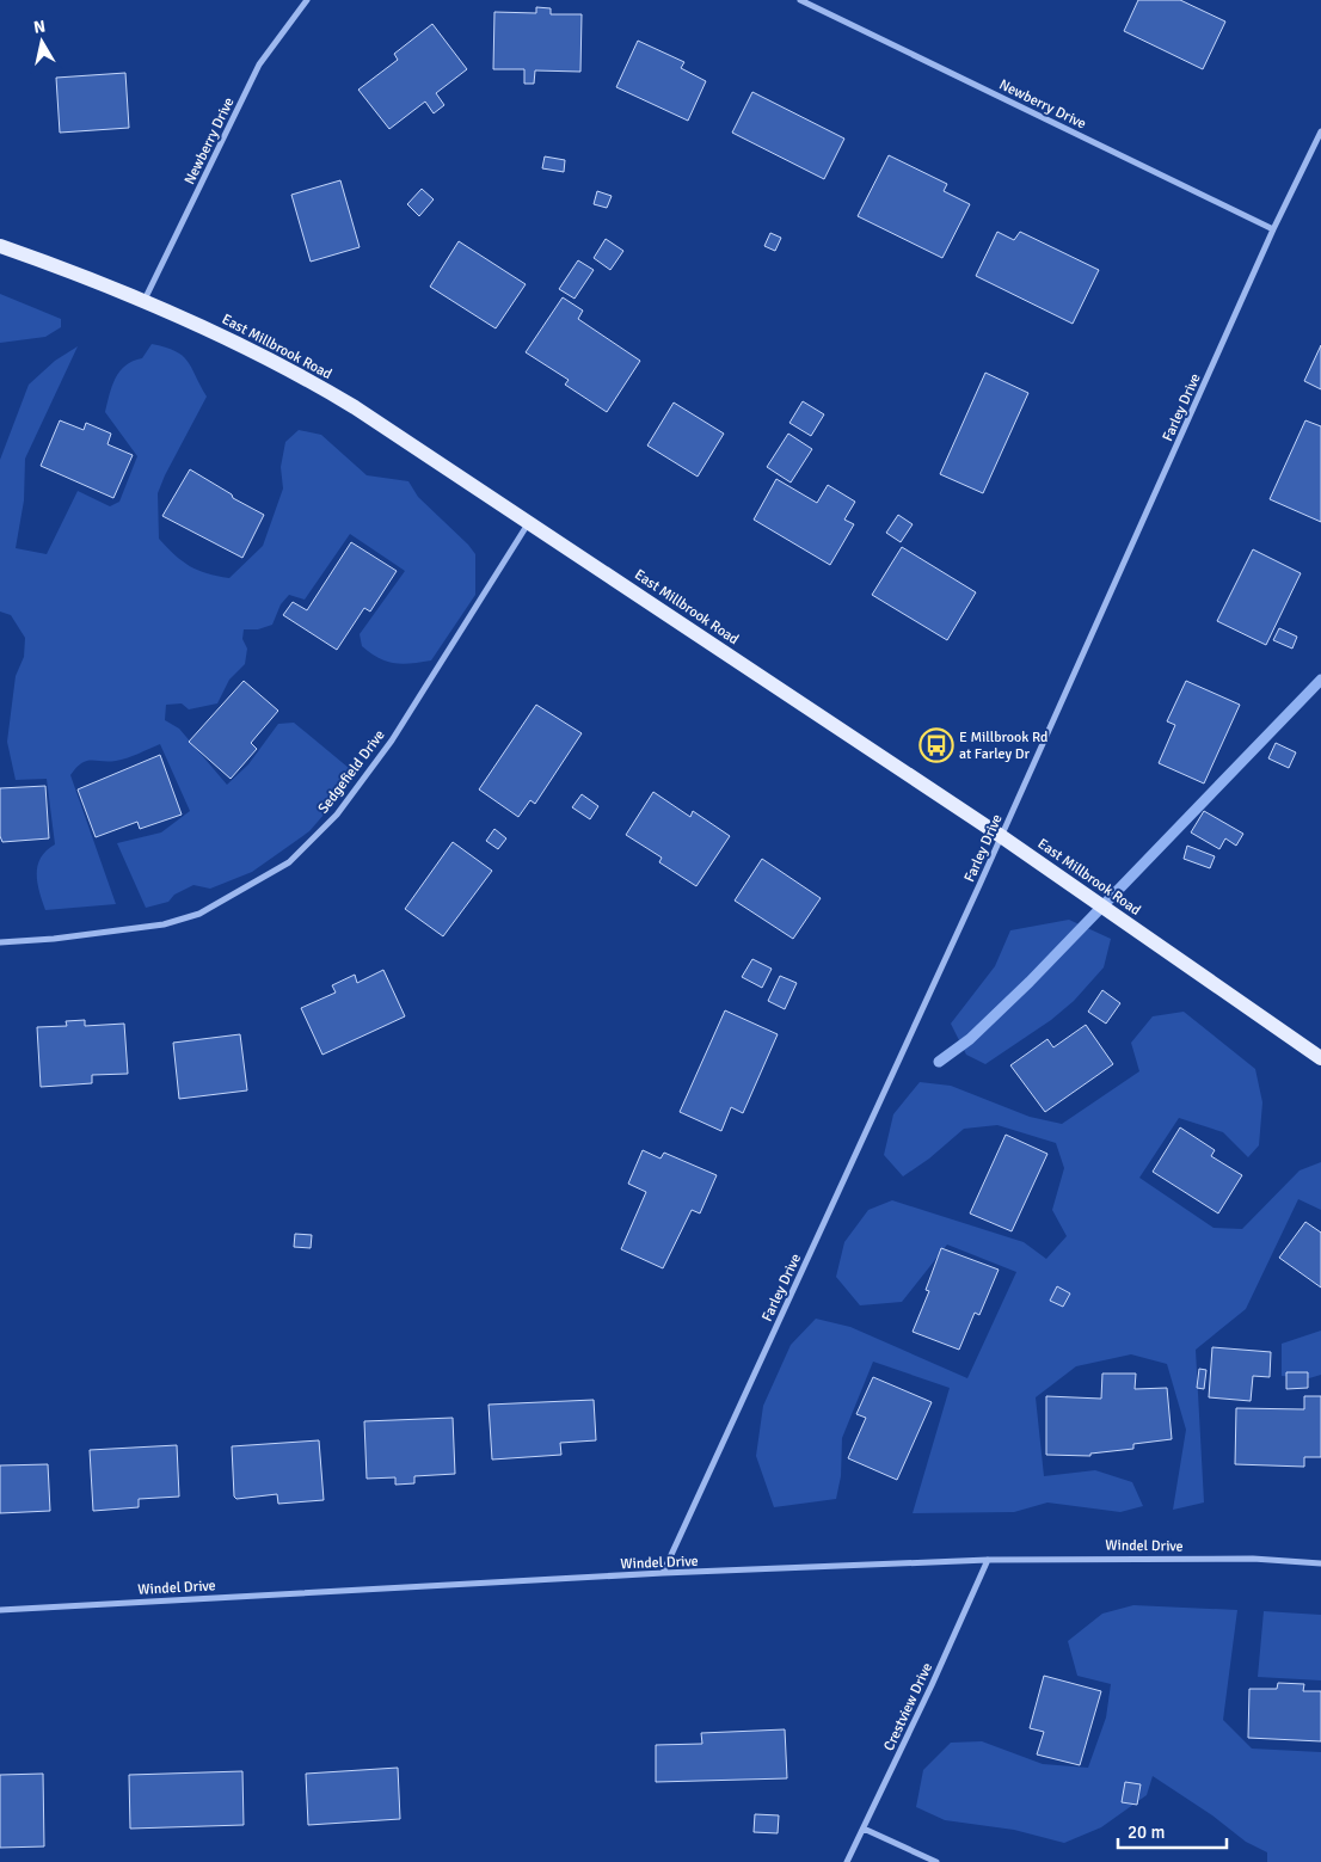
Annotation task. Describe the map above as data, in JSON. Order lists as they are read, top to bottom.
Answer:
{
  "streets": {
    "main road": ["East Millbrook Road"],
    "street": [
      "Newberry Drive",
      "Farley Drive",
      "Sedgefield Drive",
      "Windel Drive",
      "Crestview Drive"
    ]
  },
  "crossings": [
    ["Newberry Drive", "East Millbrook Road"],
    ["Newberry Drive", "Farley Drive"],
    ["East Millbrook Road", "Farley Drive"],
    ["East Millbrook Road", "Sedgefield Drive"],
    ["Farley Drive", "Windel Drive"],
    ["Windel Drive", "Crestview Drive"]
  ],
  "places": {
    "bus stop": ["E Millbrook Rd at Farley Dr"]
  },
  "scale_bar": "20 m",
  "north": "top"
}
